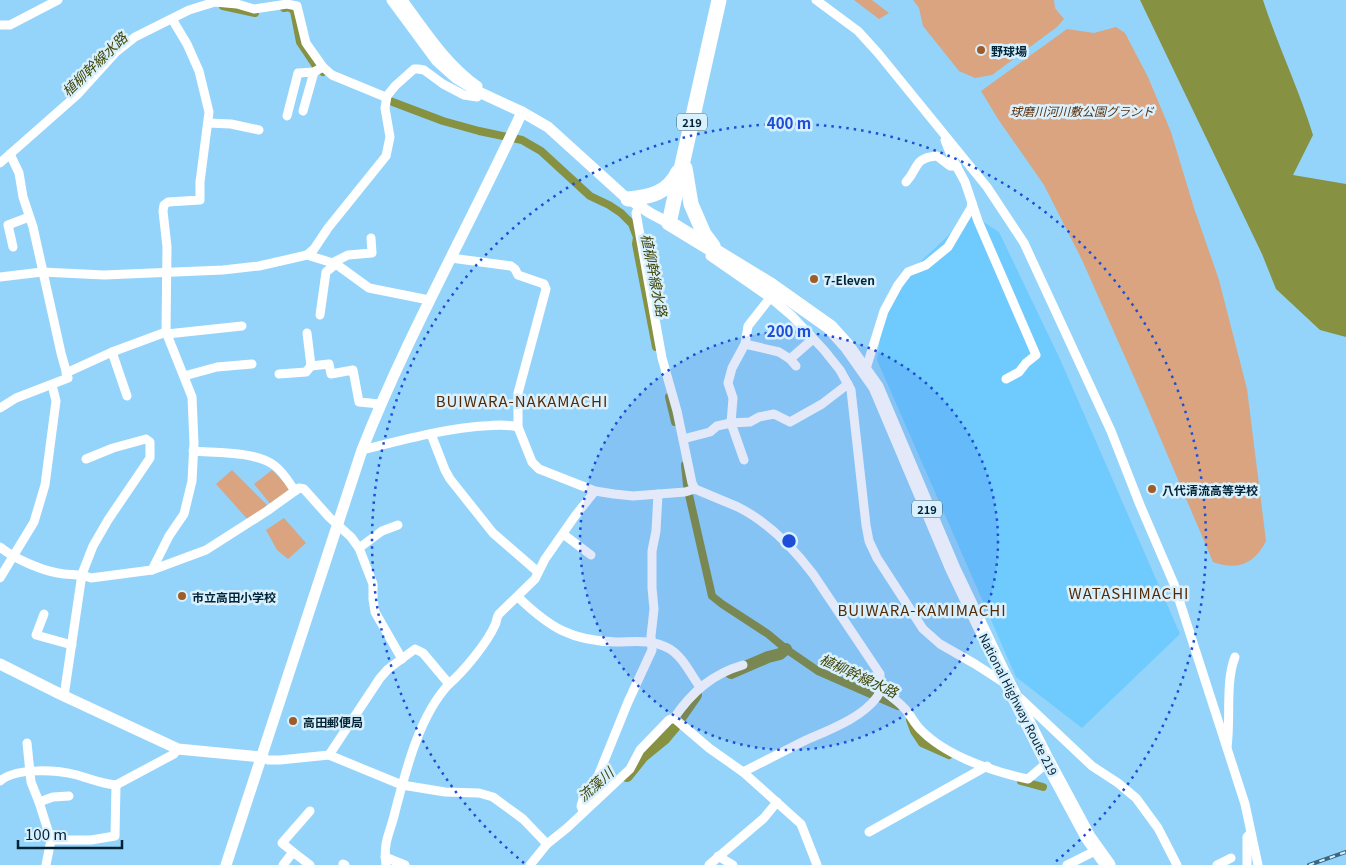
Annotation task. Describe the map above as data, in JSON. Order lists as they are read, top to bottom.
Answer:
{
  "streets": {
    "highway": ["219", "National Highway Route 219"]
  },
  "crossings": [
    ["219", "National Highway Route 219"]
  ],
  "districts": ["BUIWARA-NAKAMACHI", "WATASHIMACHI", "BUIWARA-KAMIMACHI"],
  "water": ["植柳幹線水路", "流藻川"],
  "parks": ["球磨川河川敷公園グランド"],
  "places": [
    "野球場",
    "7-Eleven",
    "八代清流高等学校",
    "市立高田小学校",
    "高田郵便局"
  ],
  "scale_bar": "100 m",
  "rings": ["400 m", "200 m"]
}
